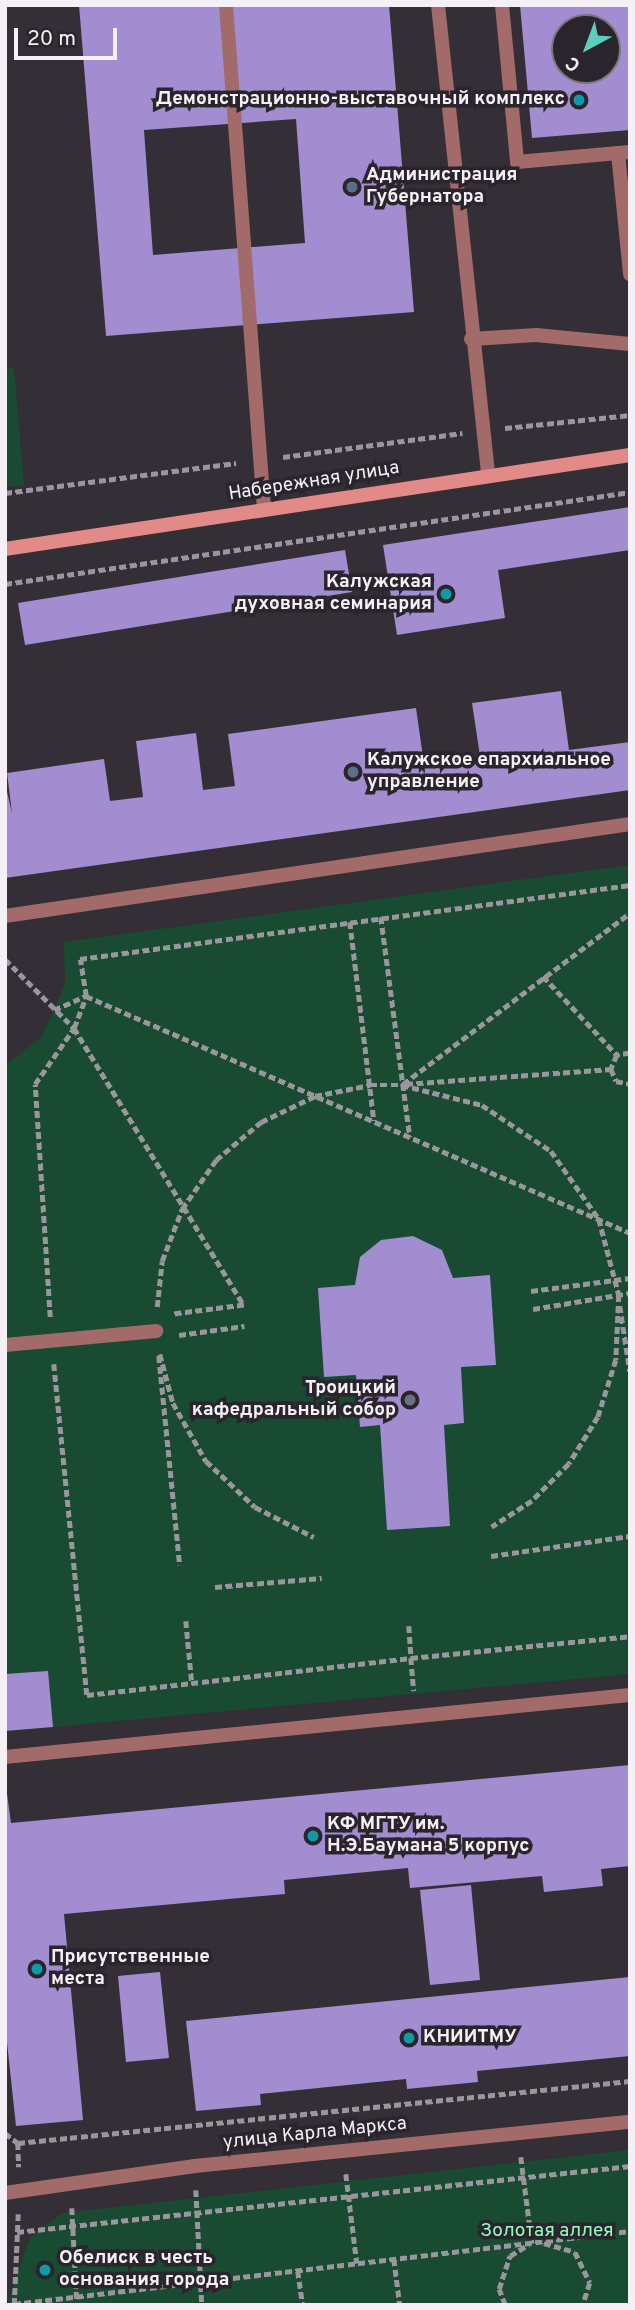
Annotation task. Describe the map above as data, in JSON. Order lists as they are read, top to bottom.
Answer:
{
  "streets": {
    "main road": ["Набережная улица"],
    "street": ["улица Карла Маркса"]
  },
  "parks": ["Золотая аллея"],
  "places": [
    "Демонстрационно-выставочный комплекс",
    "Администрация Губернатора",
    "Калужская духовная семинария",
    "Калужское епархиальное управление",
    "Троицкий кафедральный собор",
    "КФ МГТУ им. Н.Э.Баумана 5 корпус",
    "Присутственные места",
    "КНИИТМУ",
    "Обелиск в честь основания города"
  ],
  "scale_bar": "20 m",
  "north": "bottom left"
}
